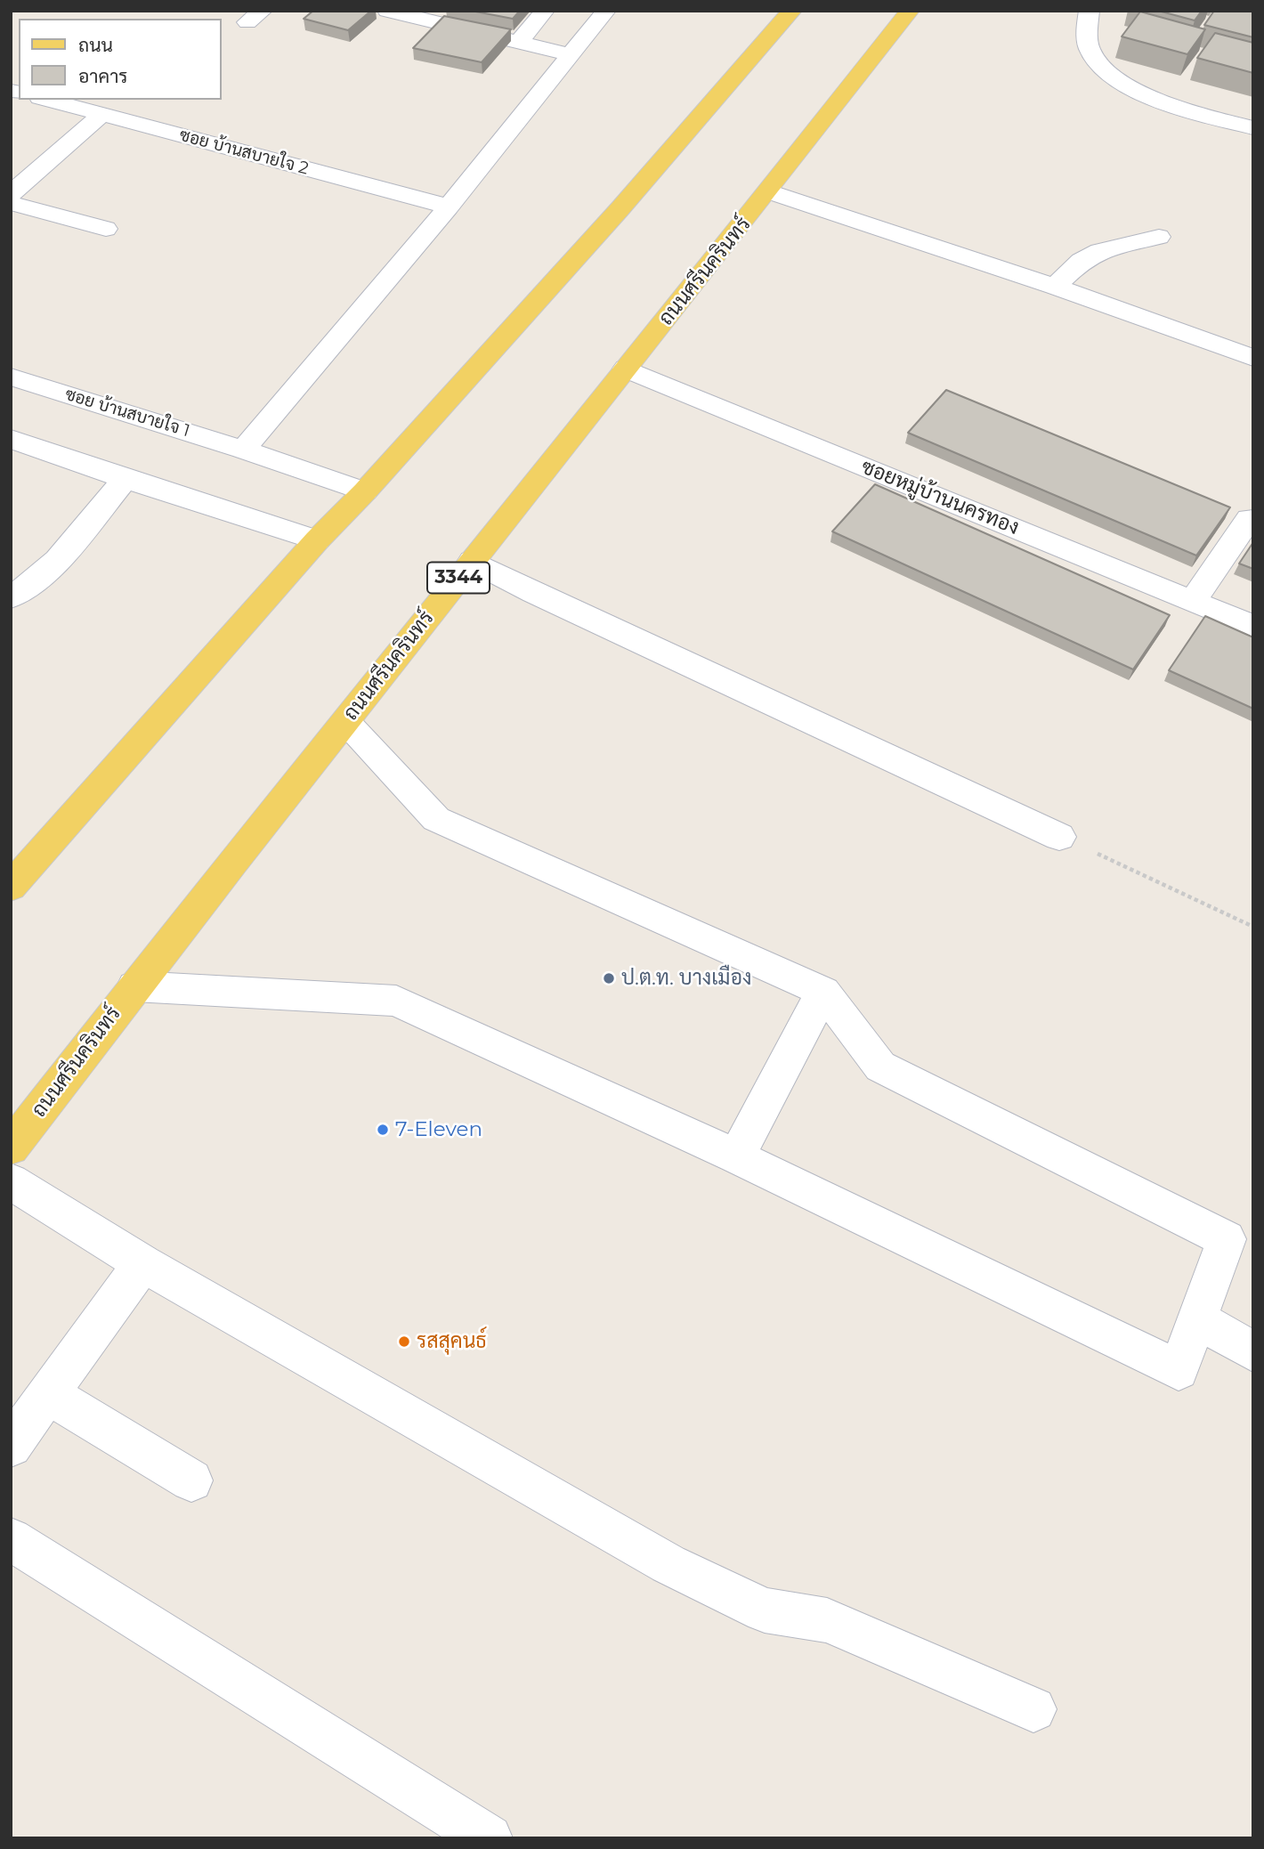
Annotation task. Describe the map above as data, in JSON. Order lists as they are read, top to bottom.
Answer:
{
  "streets": {
    "main road": ["ถนนศรีนครินทร์", "3344"],
    "street": ["ซอย บ้านสบายใจ 2", "ซอย บ้านสบายใจ 1", "ซอยหมู่บ้านนครทอง"]
  },
  "crossings": [
    ["ถนนศรีนครินทร์", "ซอยหมู่บ้านนครทอง"]
  ],
  "places": ["ป.ต.ท. บางเมือง", "7-Eleven", "รสสุคนธ์"],
  "legend": ["ถนน", "อาคาร"]
}
